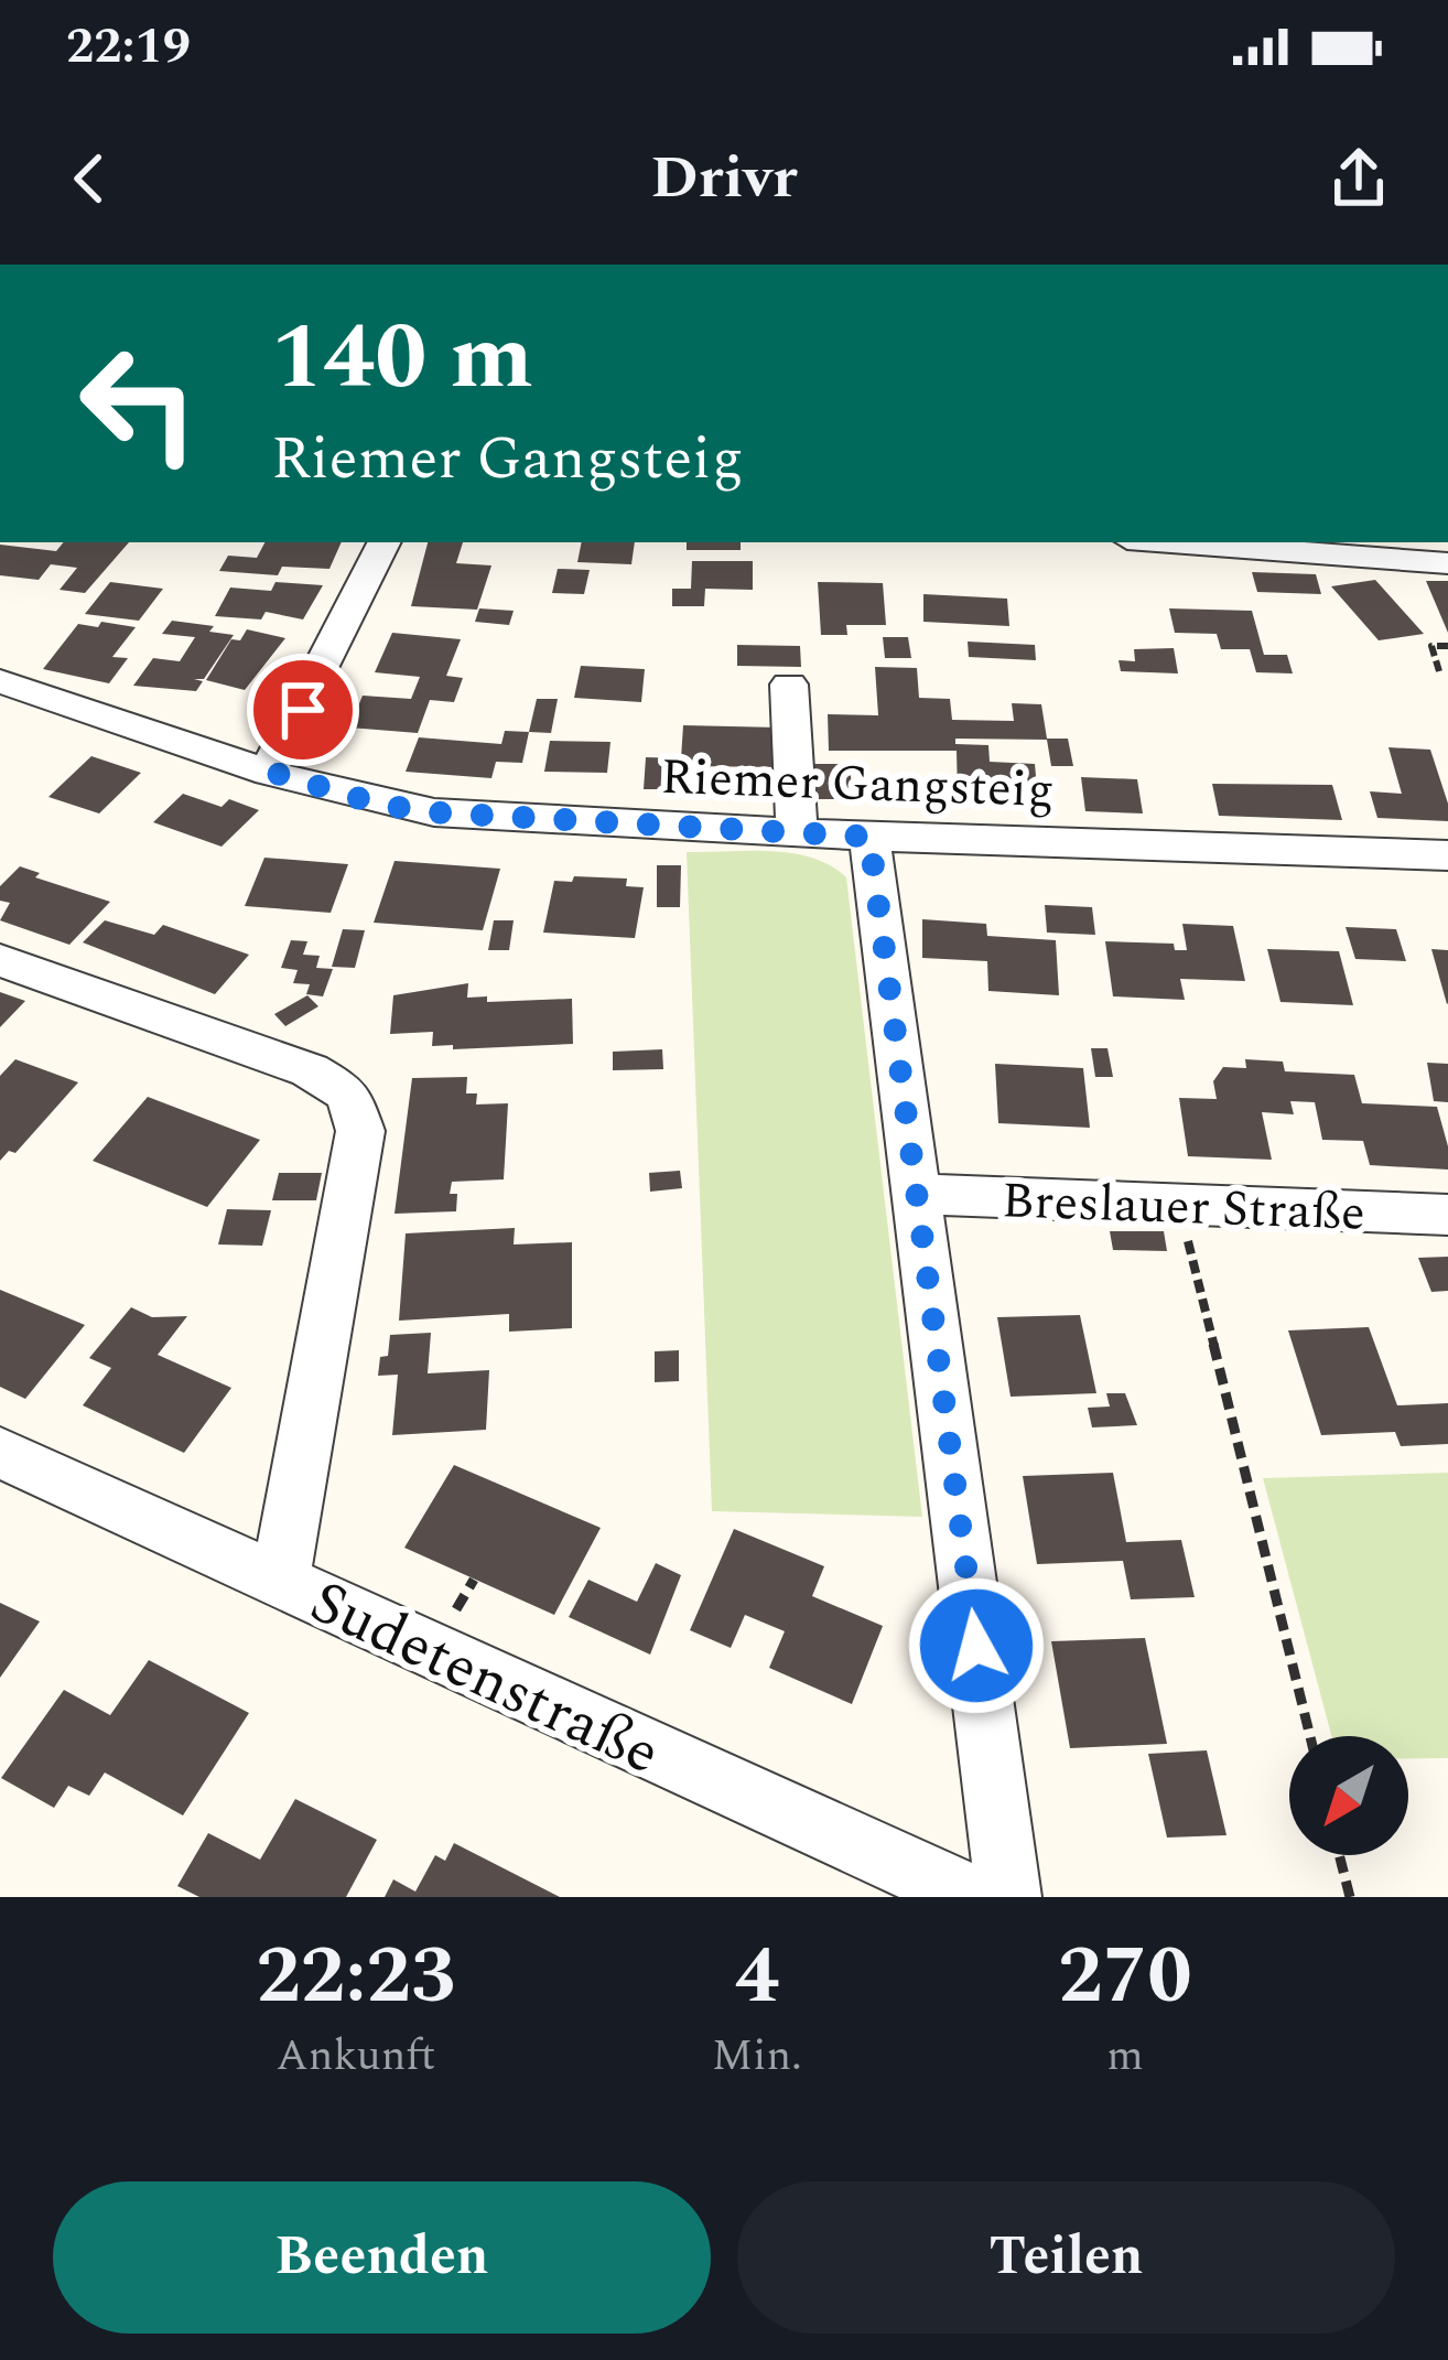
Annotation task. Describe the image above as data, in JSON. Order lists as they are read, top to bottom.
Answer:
{
  "streets": {
    "street": ["Riemer Gangsteig", "Breslauer Straße", "Sudetenstraße"]
  },
  "north": "bottom left",
  "page": {
    "status": "22:19",
    "header": "Drivr",
    "turn": ["140 m", "Riemer Gangsteig"],
    "eta": [
      "22:23",
      "Ankunft",
      "4",
      "Min.",
      "270",
      "m"
    ],
    "buttons": ["Beenden", "Teilen"]
  }
}
